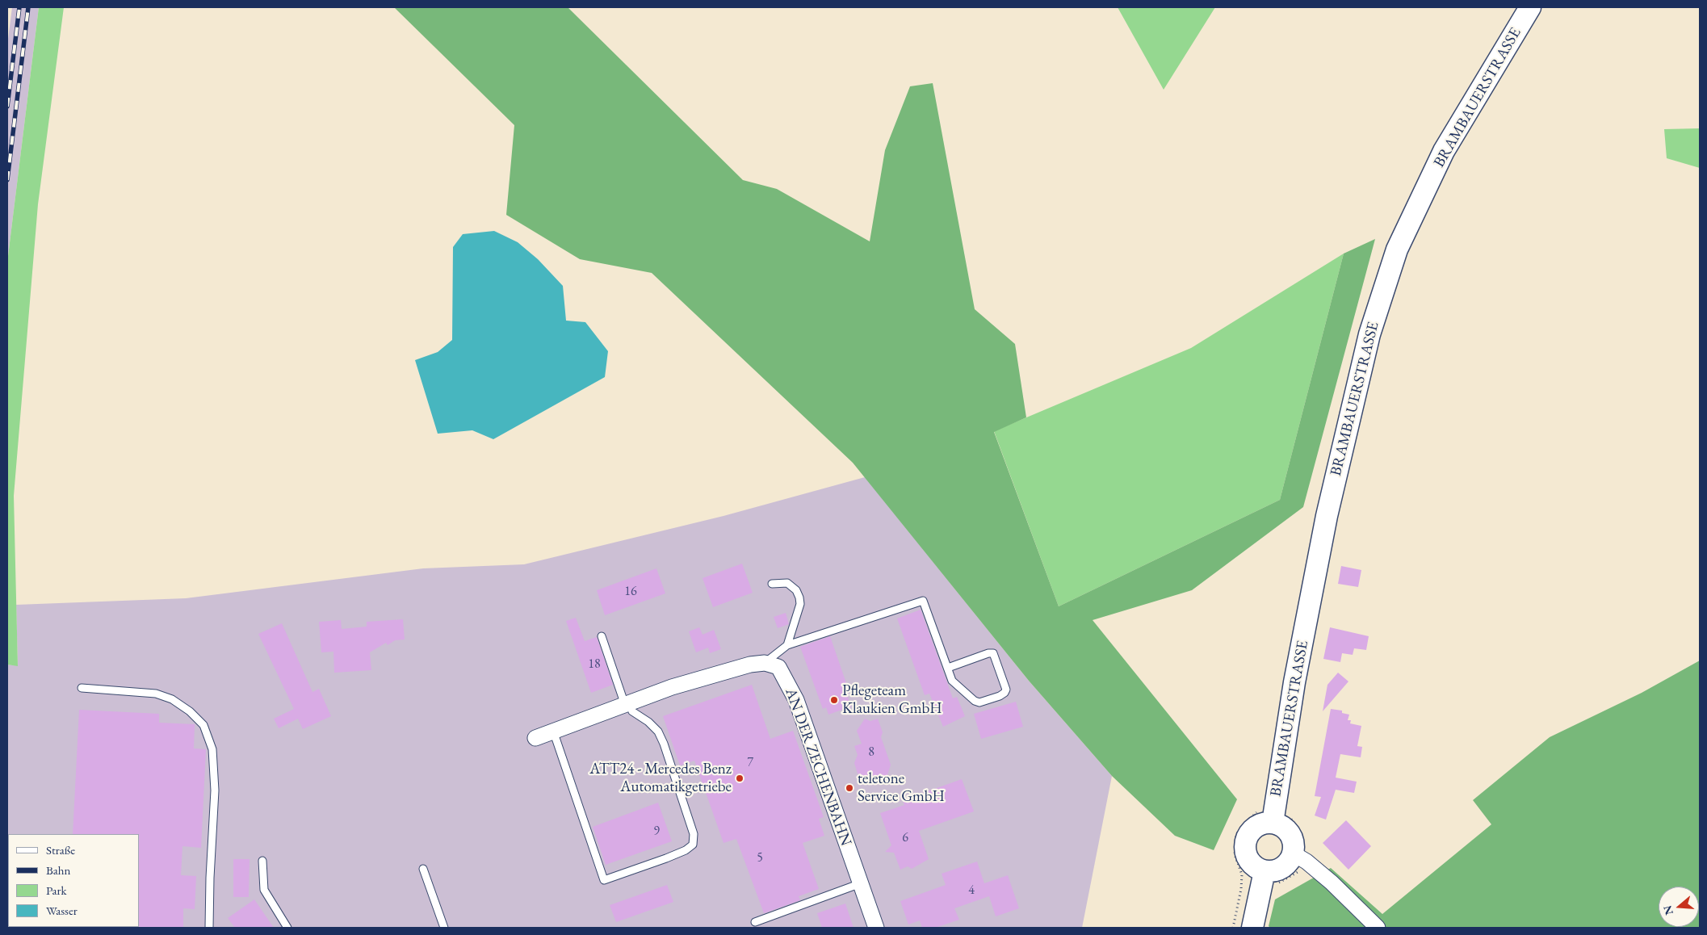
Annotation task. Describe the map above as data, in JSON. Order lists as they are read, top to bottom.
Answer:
{
  "streets": {
    "main road": ["BRAMBAUERSTRASSE"],
    "street": ["AN DER ZECHENBAHN"]
  },
  "places": ["Pflegeteam Klaukien GmbH", "ATT24 - Mercedes Benz Automatikgetriebe", "teletone Service GmbH"],
  "house_numbers": [
    "16",
    "18",
    "8",
    "7",
    "9",
    "6",
    "5",
    "4"
  ],
  "legend": [
    "Straße",
    "Bahn",
    "Park",
    "Wasser"
  ],
  "north": "left"
}
